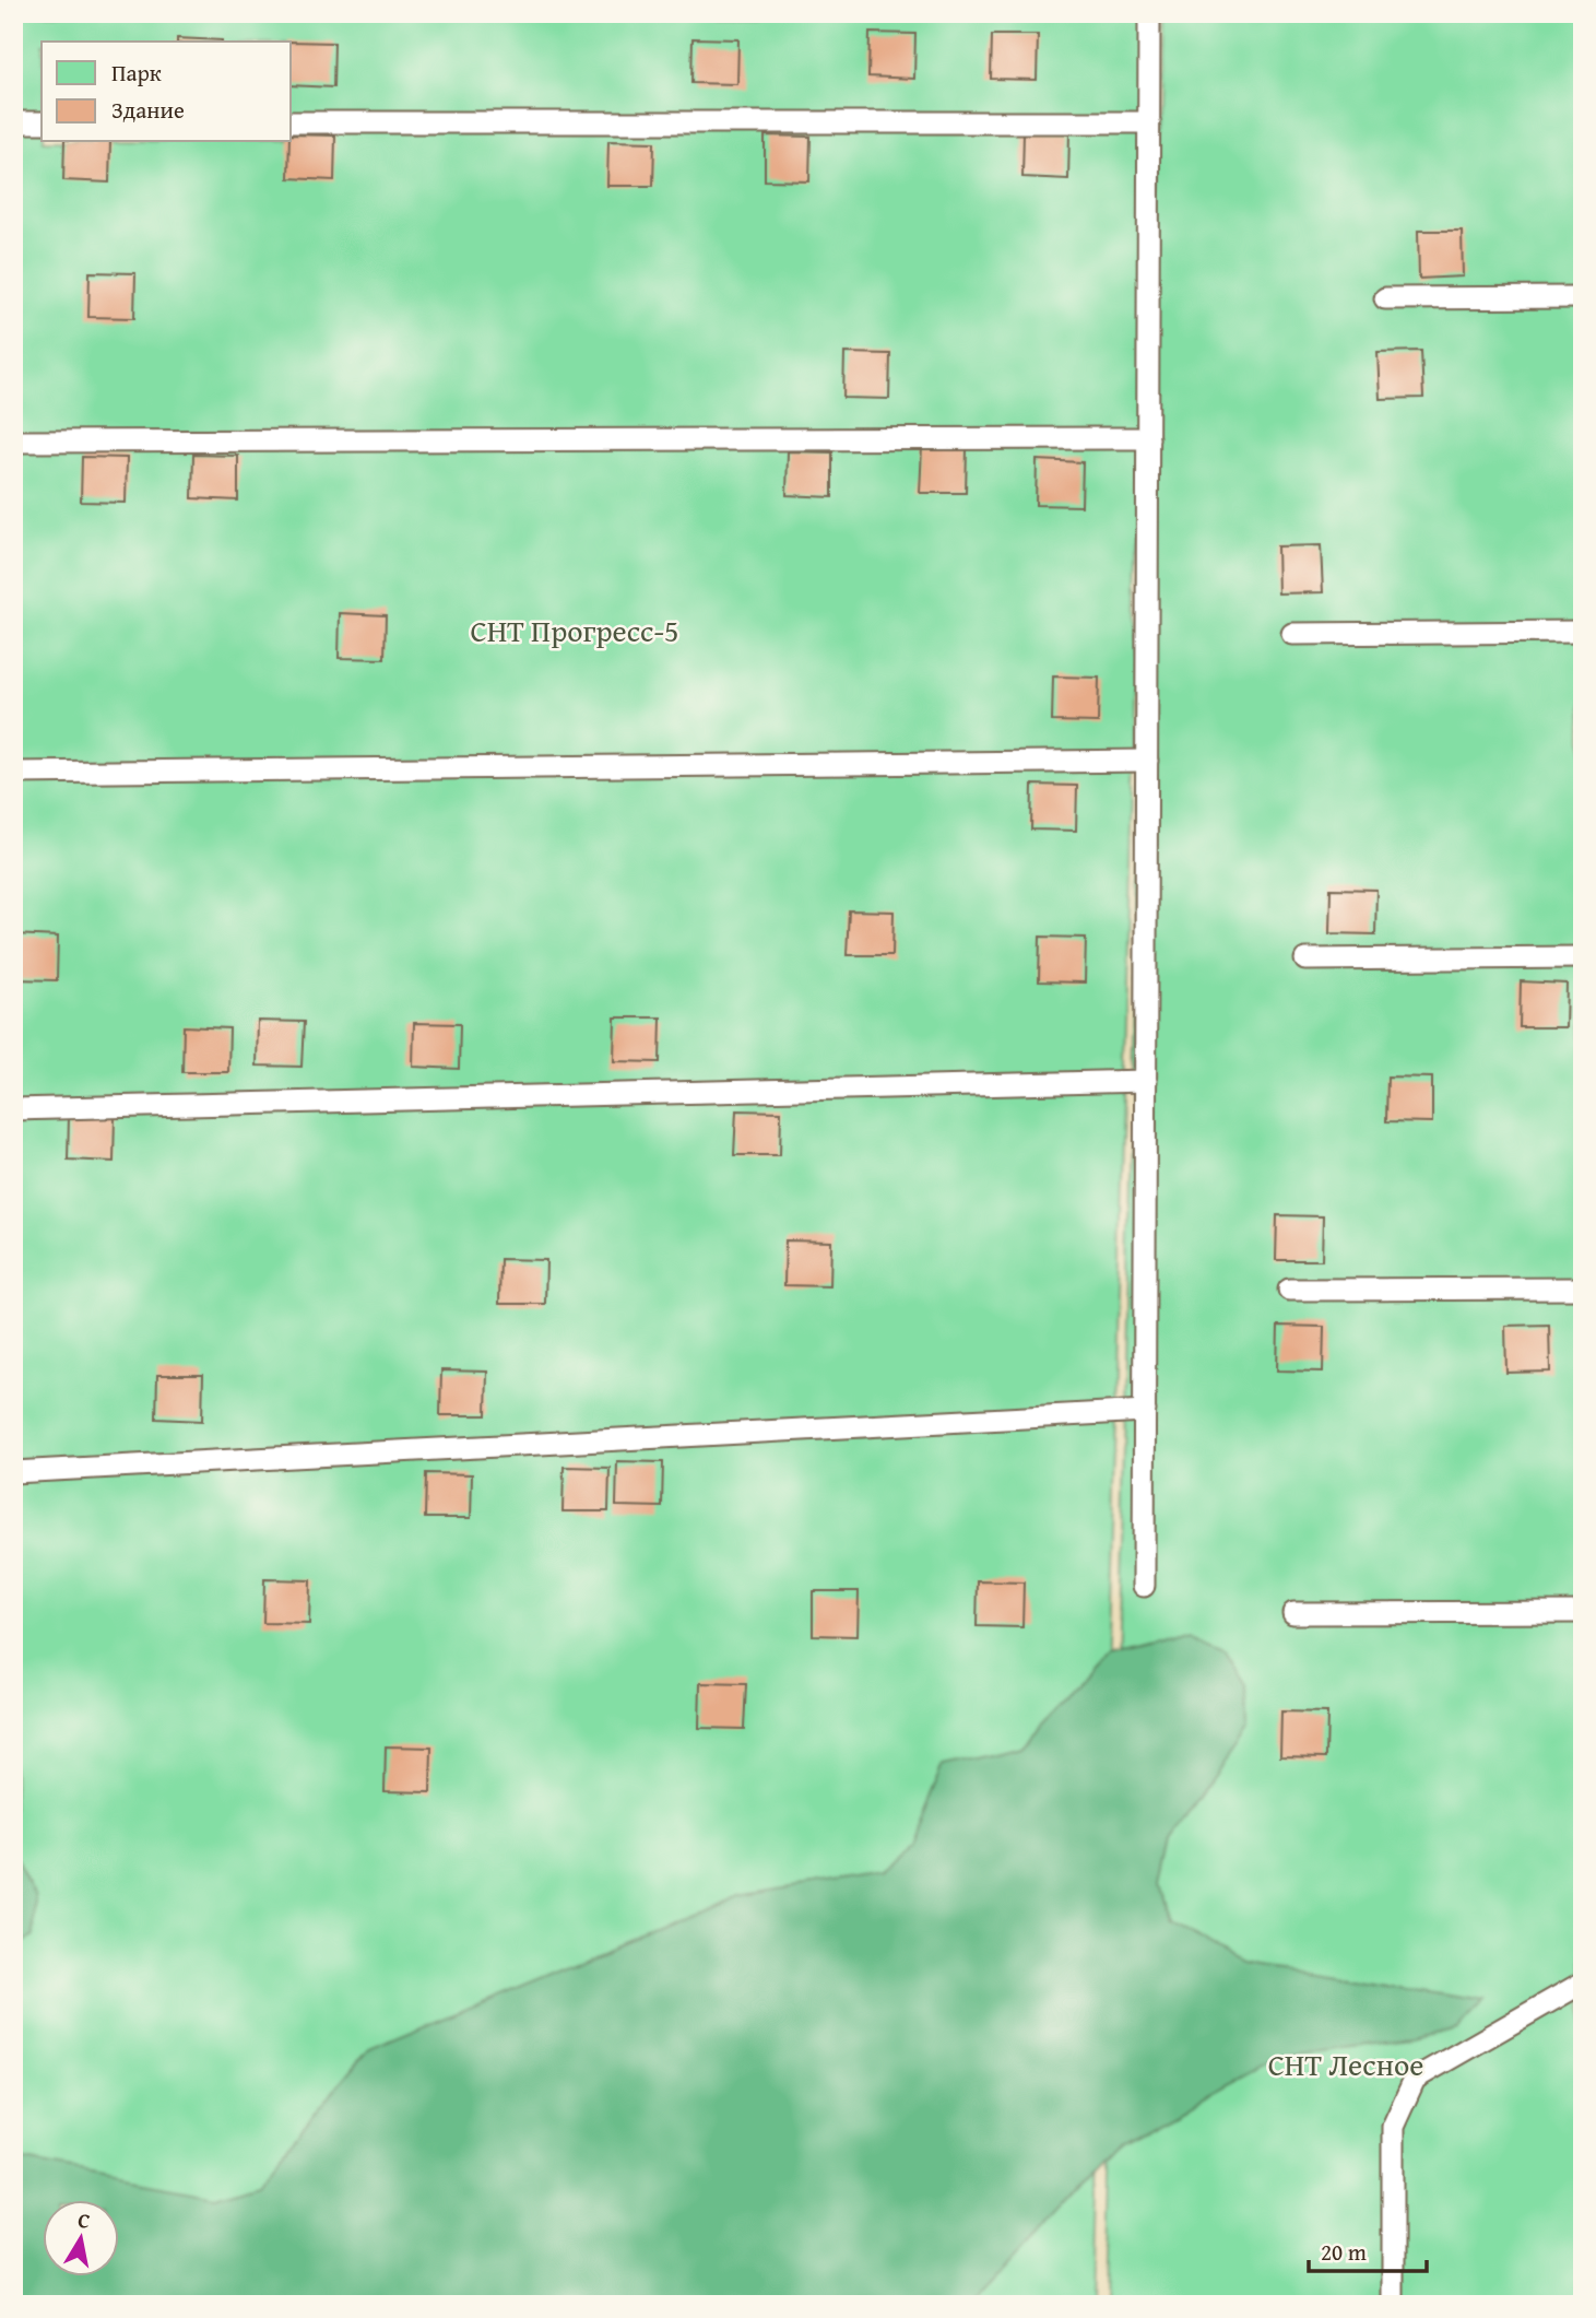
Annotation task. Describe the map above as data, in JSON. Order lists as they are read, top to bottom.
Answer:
{
  "parks": ["СНТ Прогресс-5", "СНТ Лесное"],
  "legend": ["Парк", "Здание"],
  "scale_bar": "20 m",
  "north": "top"
}
